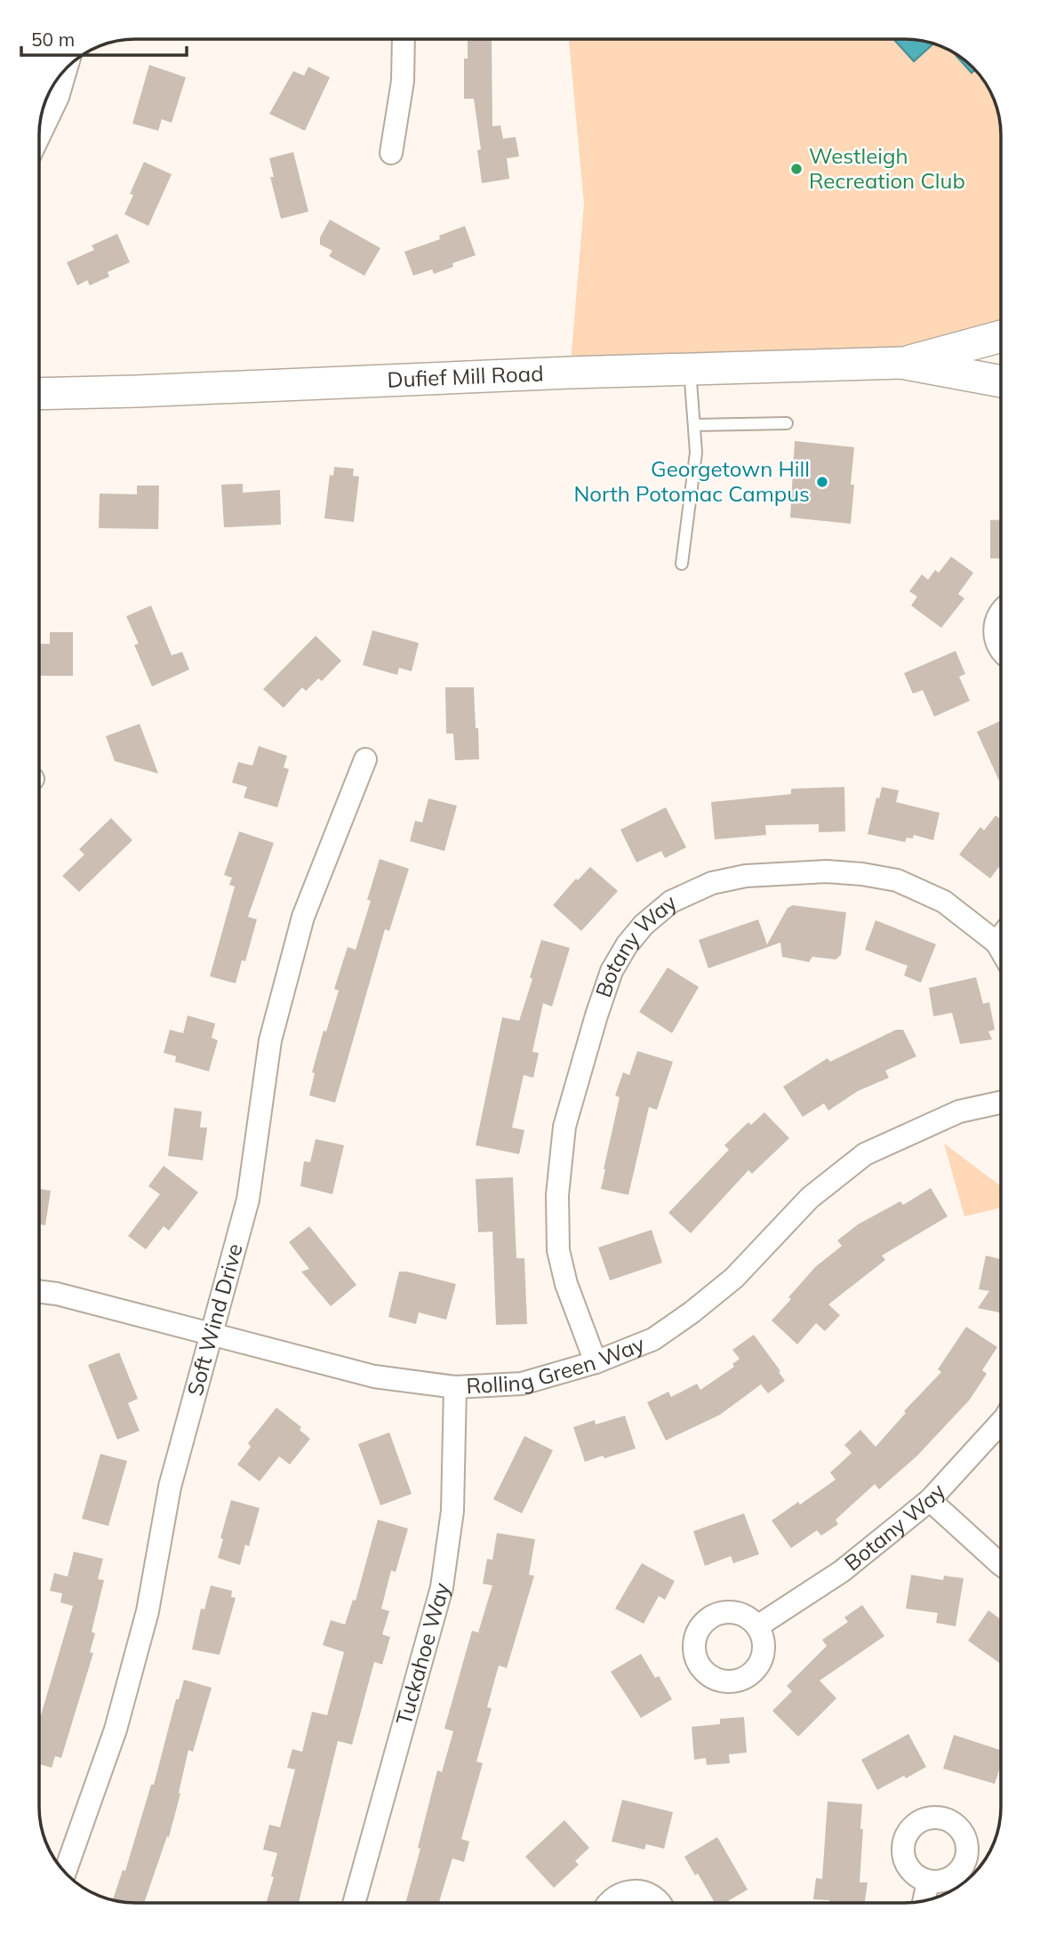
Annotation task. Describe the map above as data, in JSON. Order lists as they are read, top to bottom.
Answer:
{
  "streets": {
    "main road": ["Dufief Mill Road"],
    "street": [
      "Botany Way",
      "Soft Wind Drive",
      "Rolling Green Way",
      "Tuckahoe Way"
    ]
  },
  "crossings": [
    ["Botany Way", "Rolling Green Way"],
    ["Soft Wind Drive", "Rolling Green Way"],
    ["Rolling Green Way", "Tuckahoe Way"]
  ],
  "places": ["Westleigh Recreation Club", "Georgetown Hill North Potomac Campus"],
  "scale_bar": "50 m"
}
